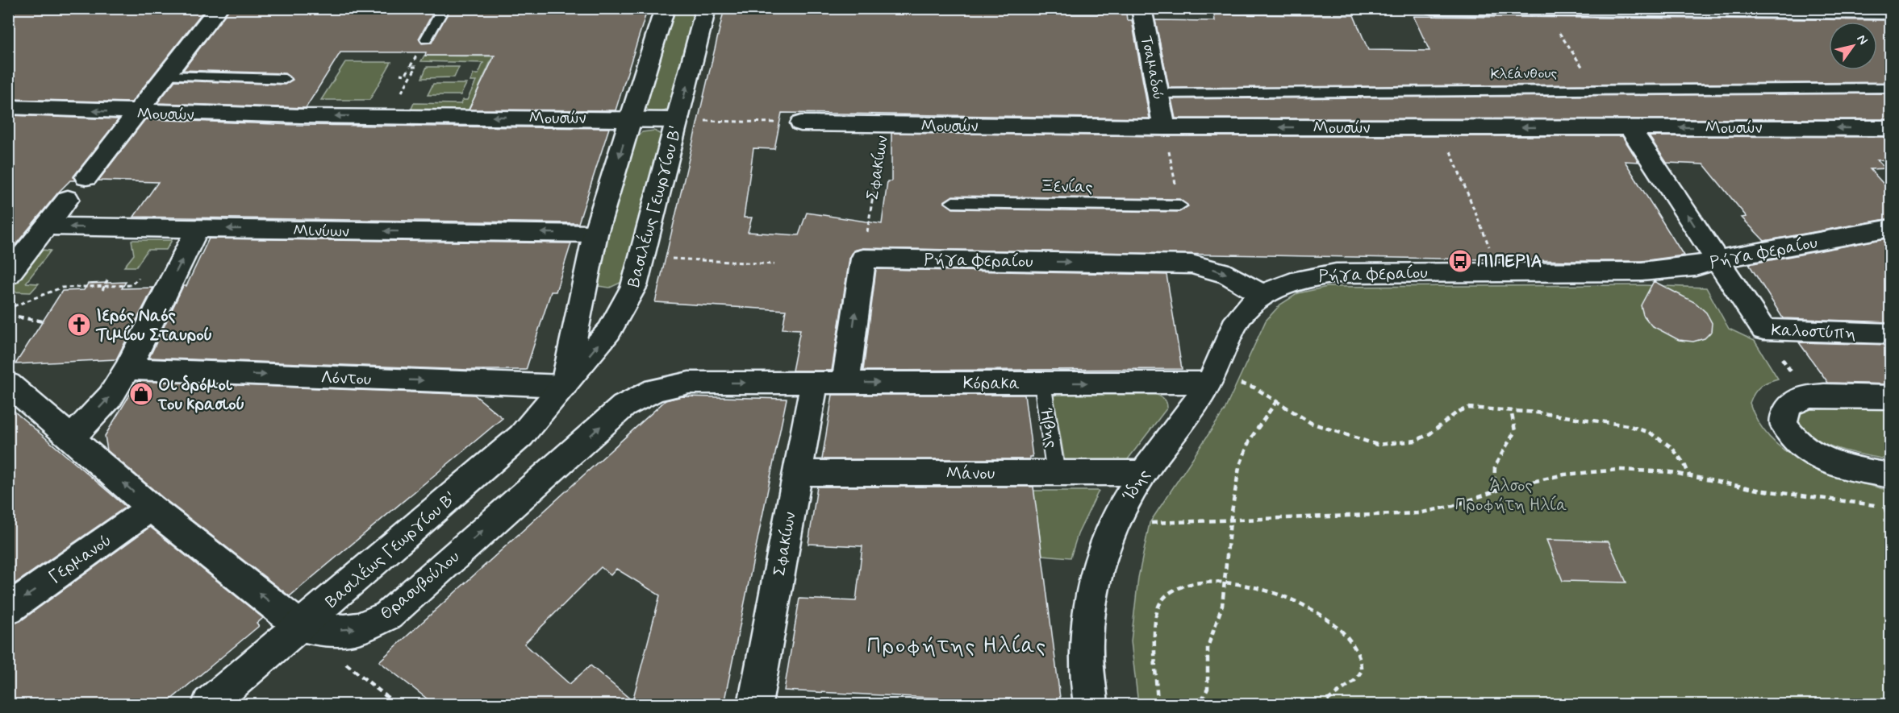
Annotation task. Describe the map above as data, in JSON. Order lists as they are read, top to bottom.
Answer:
{
  "streets": {
    "street": [
      "Τσαμαδού",
      "Μουσών",
      "Σφακίων",
      "Βασιλέως Γεωργίου Β'",
      "Μινύων",
      "Ρήγα Φεραίου",
      "Καλοστύπη",
      "Λόντου",
      "Κόρακα",
      "Μάνου",
      "Ίδης",
      "Γερμανού",
      "Θρασυβούλου"
    ],
    "lane": ["Κλεάνθους", "Ξενίας", "Ήβης"]
  },
  "crossings": [
    ["Τσαμαδού", "Κλεάνθους"],
    ["Τσαμαδού", "Μουσών"],
    ["Μουσών", "Σφακίων"],
    ["Μουσών", "Βασιλέως Γεωργίου Β'"],
    ["Μουσών", "Καλοστύπη"],
    ["Σφακίων", "Ρήγα Φεραίου"],
    ["Σφακίων", "Κόρακα"],
    ["Σφακίων", "Μάνου"],
    ["Βασιλέως Γεωργίου Β'", "Μινύων"],
    ["Βασιλέως Γεωργίου Β'", "Λόντου"],
    ["Βασιλέως Γεωργίου Β'", "Θρασυβούλου"],
    ["Ρήγα Φεραίου", "Καλοστύπη"],
    ["Ρήγα Φεραίου", "Ίδης"],
    ["Κόρακα", "Ήβης"],
    ["Κόρακα", "Ίδης"],
    ["Κόρακα", "Θρασυβούλου"],
    ["Ήβης", "Μάνου"],
    ["Μάνου", "Ίδης"]
  ],
  "one_way": [
    "Μινύων",
    "Ρήγα Φεραίου",
    "Καλοστύπη",
    "Λόντου",
    "Κόρακα",
    "Γερμανού",
    "Θρασυβούλου"
  ],
  "districts": ["Προφήτης Ηλίας"],
  "parks": ["Άλσος Προφήτη Ηλία"],
  "places": {
    "bus stop": ["ΠΙΠΕΡΙΑ"],
    "church": ["Ιερός Ναός Τιμίου Σταυρού"],
    "shop": ["Οι δρόμοι του κρασιού"]
  },
  "north": "top right"
}
